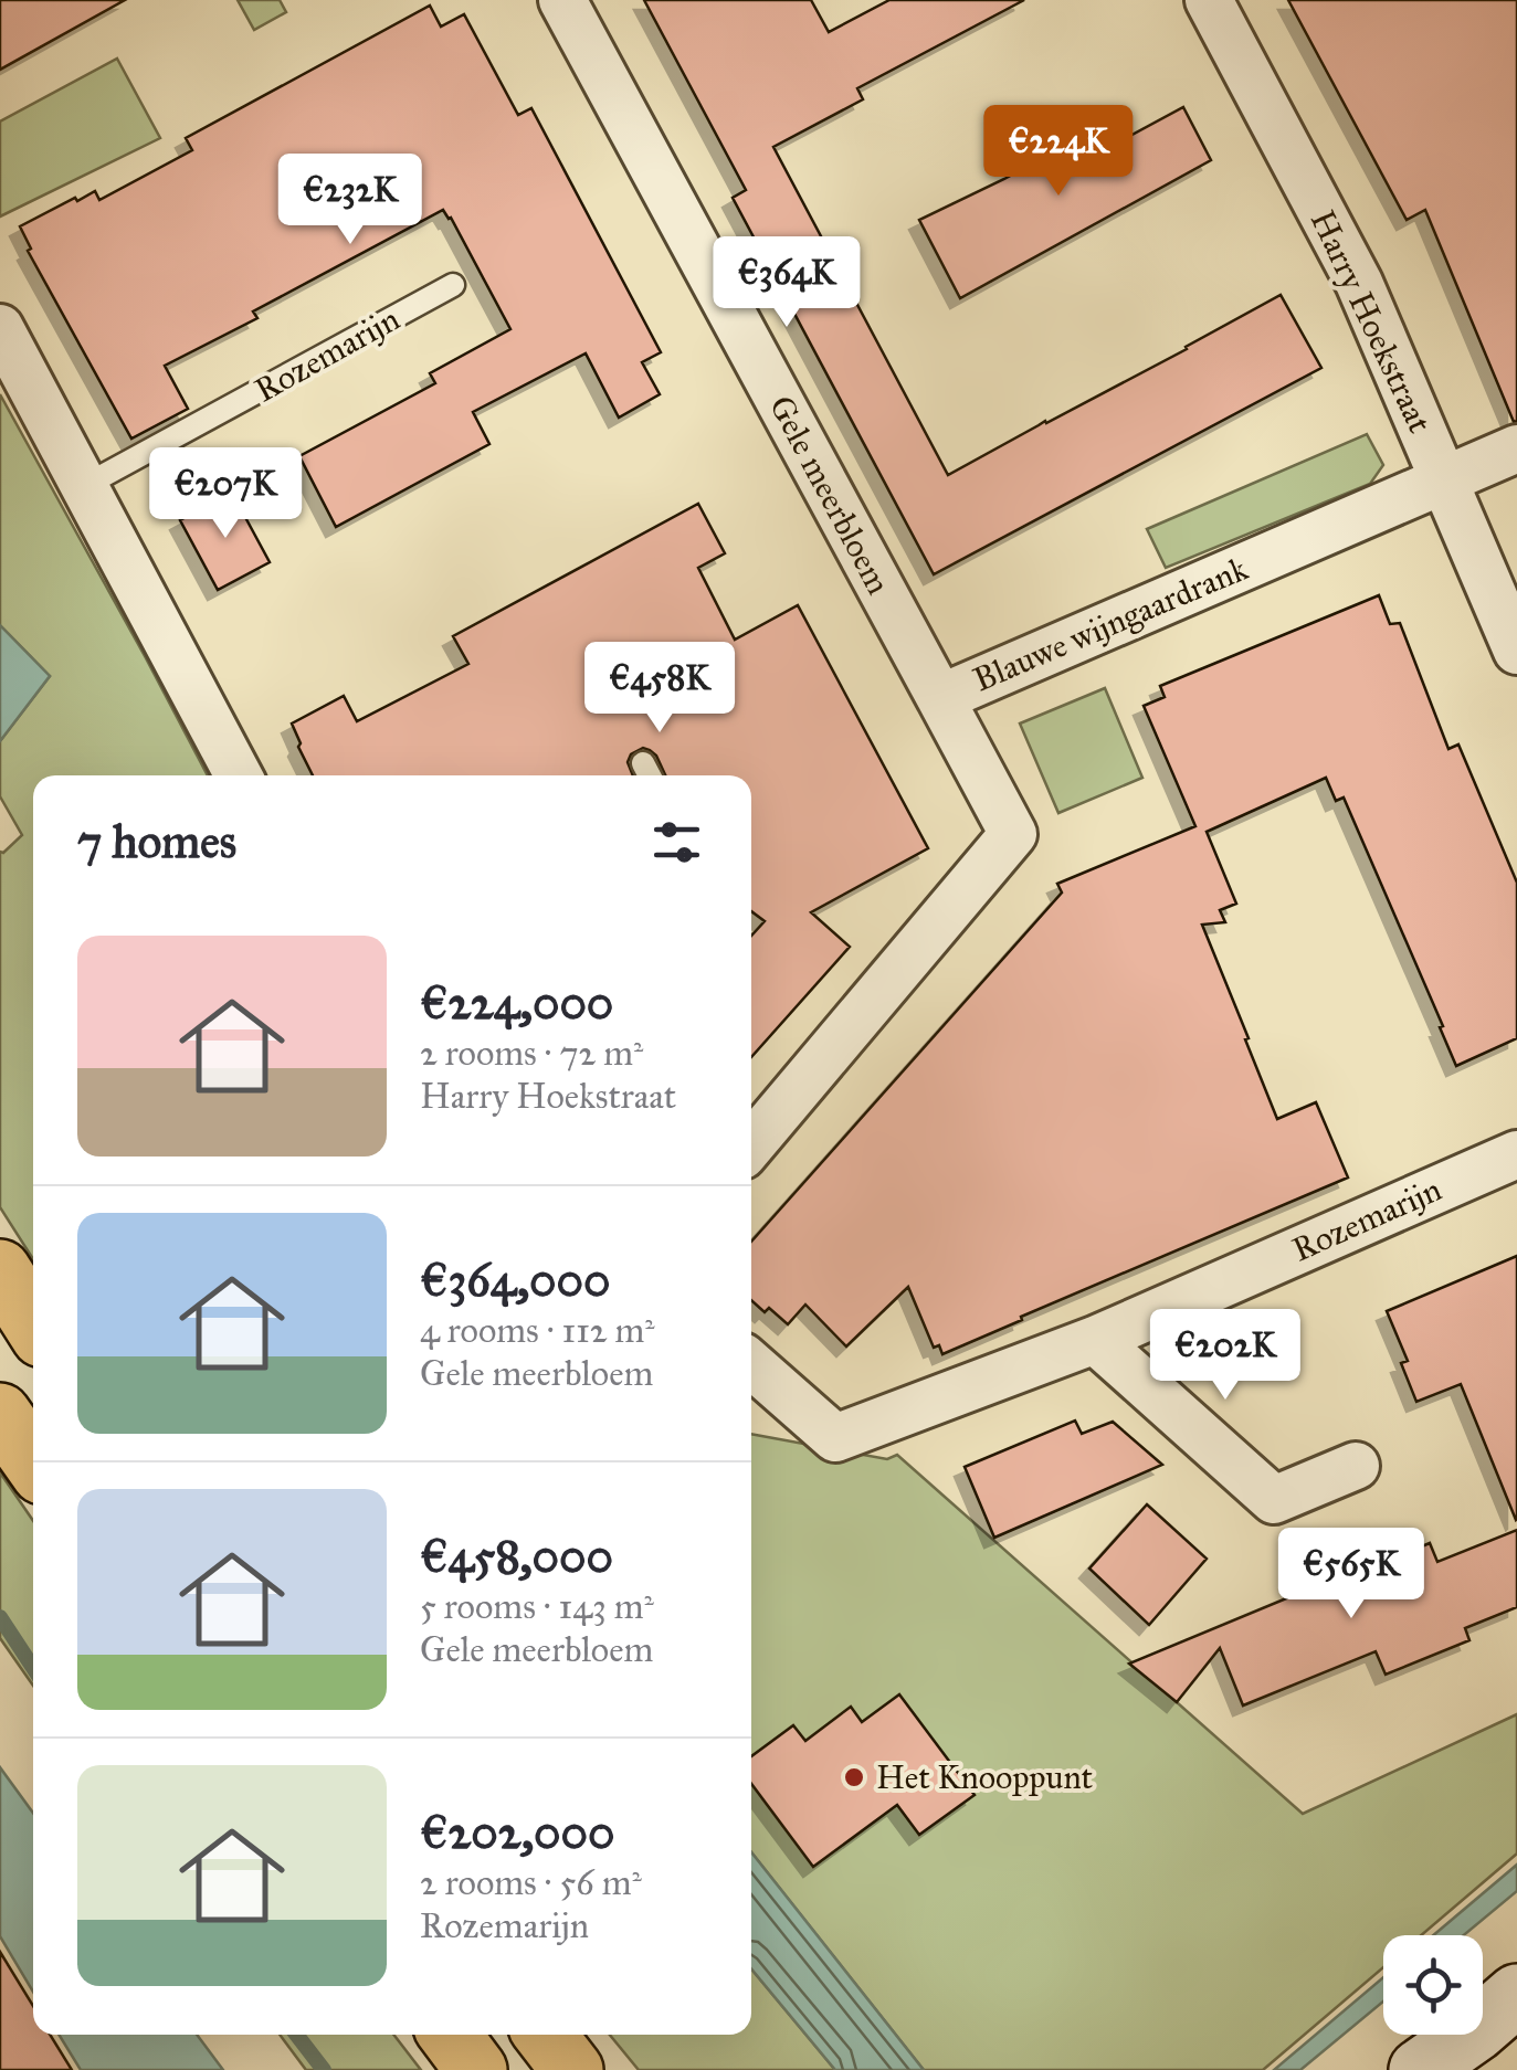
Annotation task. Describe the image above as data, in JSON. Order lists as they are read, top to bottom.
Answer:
{
  "streets": {
    "street": [
      "Harry Hoekstraat",
      "Rozemarijn",
      "Gele meerbloem",
      "Blauwe wijngaardrank"
    ]
  },
  "crossings": [
    ["Harry Hoekstraat", "Blauwe wijngaardrank"],
    ["Gele meerbloem", "Blauwe wijngaardrank"]
  ],
  "places": ["Het Knooppunt"],
  "page": {
    "price": [
      "€224K",
      "€232K",
      "€364K",
      "€207K",
      "€458K",
      "€202K",
      "€565K"
    ],
    "heading": "7 homes",
    "list": [
      {
        "name": "€224,000",
        "note": "2 rooms · 72 m² · Harry Hoekstraat"
      },
      {
        "name": "€364,000",
        "note": "4 rooms · 112 m² · Gele meerbloem"
      },
      {
        "name": "€458,000",
        "note": "5 rooms · 143 m² · Gele meerbloem"
      },
      {
        "name": "€202,000",
        "note": "2 rooms · 56 m² · Rozemarijn"
      }
    ]
  }
}
